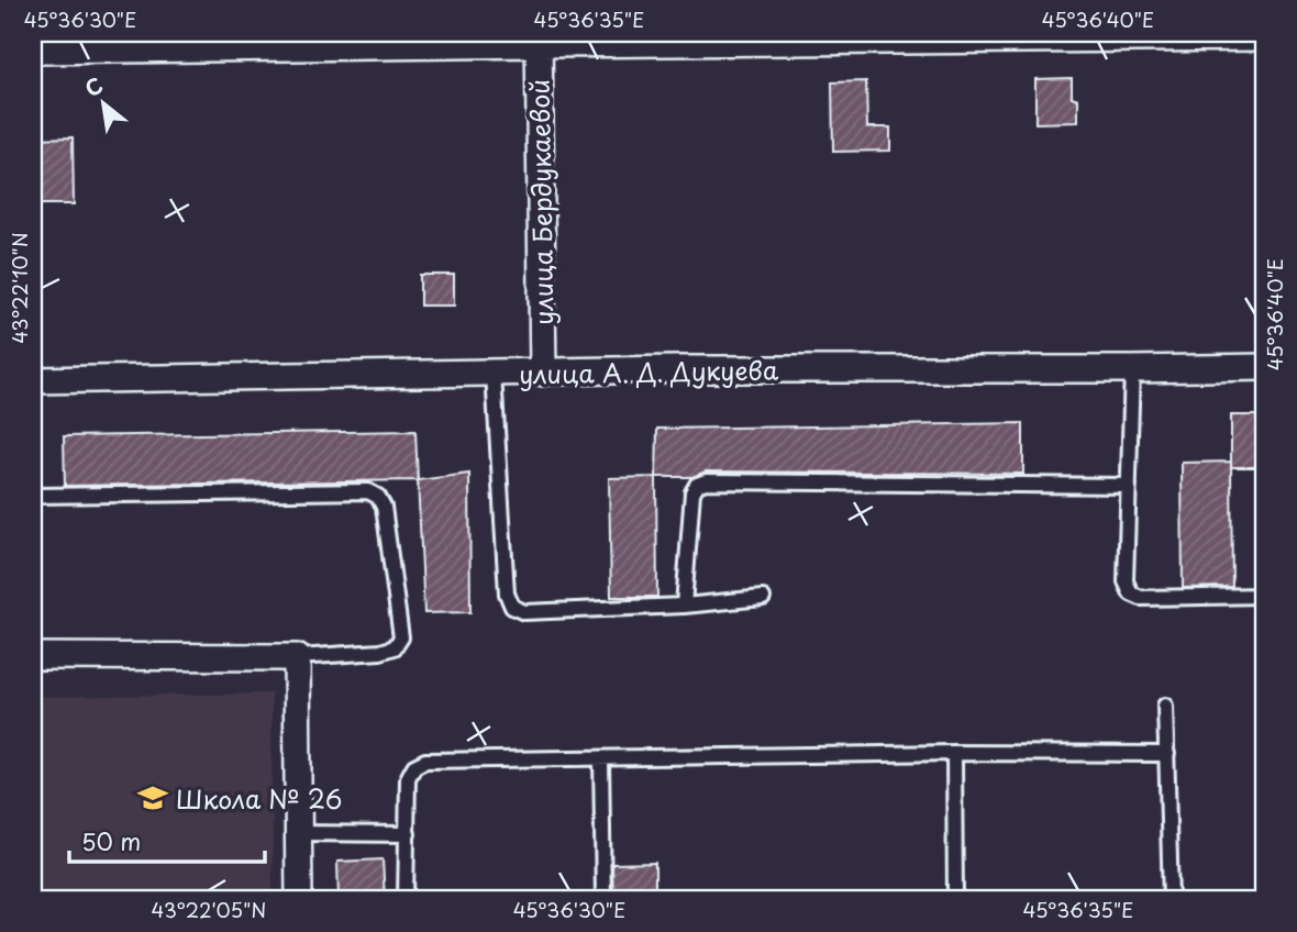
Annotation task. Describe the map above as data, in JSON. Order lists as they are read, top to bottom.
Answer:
{
  "streets": {
    "street": ["улица Бердукаевой", "улица А. Д. Дукуева"]
  },
  "crossings": [
    ["улица Бердукаевой", "улица А. Д. Дукуева"]
  ],
  "places": {
    "school or university": ["Школа № 26"]
  },
  "scale_bar": "50 m",
  "north": "top left",
  "coordinates": [
    "45°36'30\"E",
    "45°36'35\"E",
    "45°36'40\"E",
    "43°22'10\"N",
    "43°22'05\"N"
  ]
}
